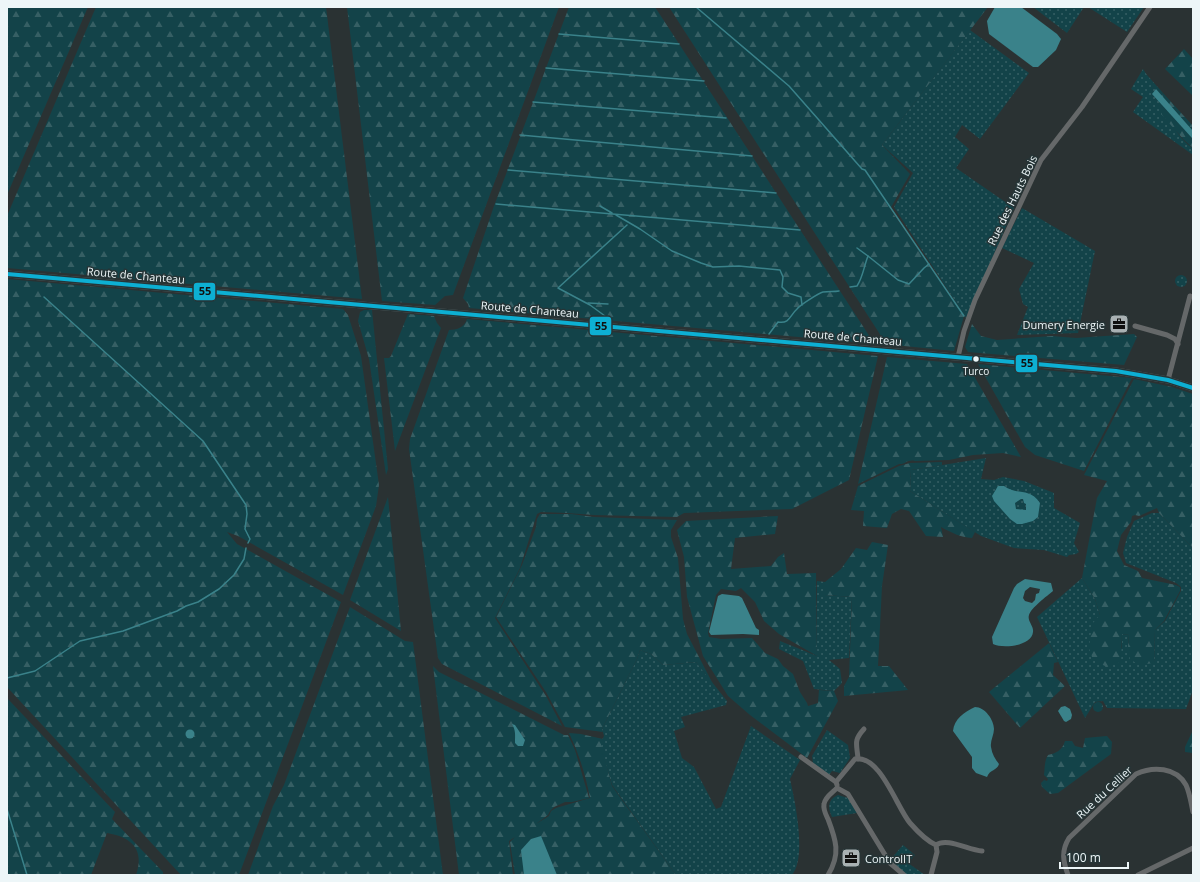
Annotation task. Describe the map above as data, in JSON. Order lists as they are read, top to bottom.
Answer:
{
  "streets": {
    "main road": ["Route de Chanteau"],
    "street": ["Rue des Hauts Bois", "Rue du Cellier"]
  },
  "crossings": [
    ["Rue des Hauts Bois", "Route de Chanteau"]
  ],
  "places": {
    "office": ["Dumery Energie", "ControlIT"],
    "other": ["Turco"]
  },
  "lines": ["transit line 55"],
  "scale_bar": "100 m"
}
